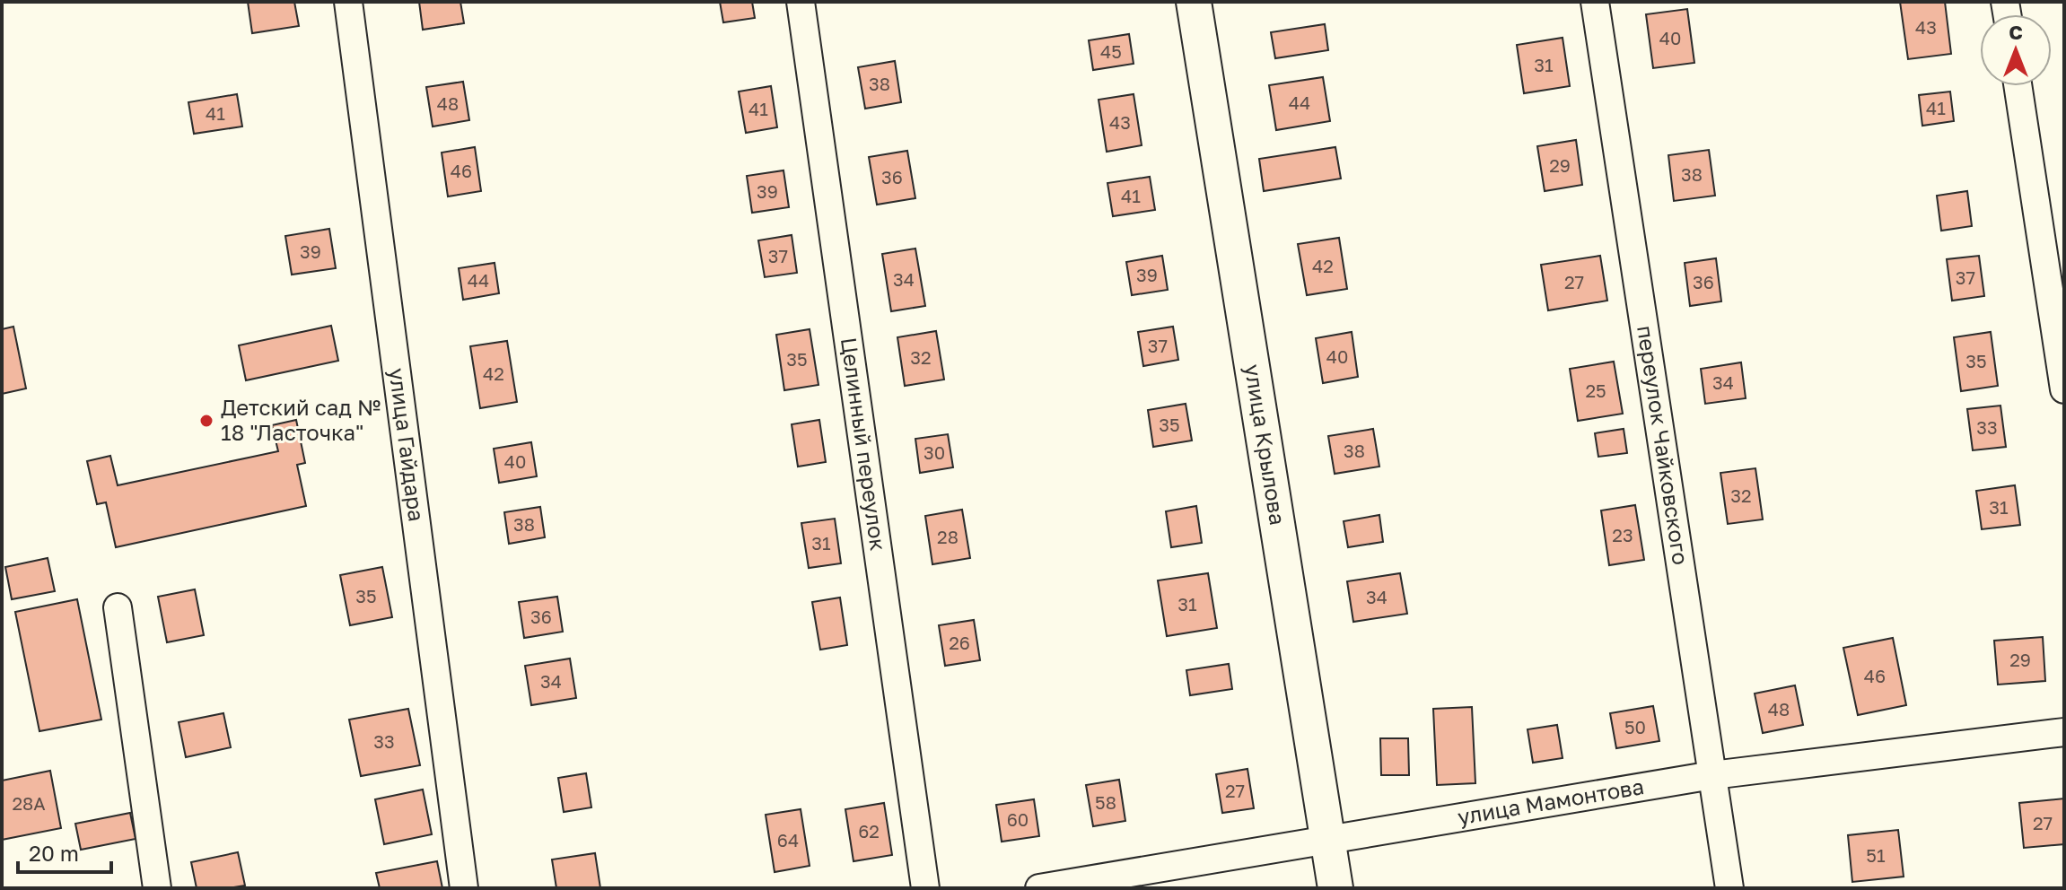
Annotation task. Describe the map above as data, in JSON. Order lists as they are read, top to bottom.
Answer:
{
  "streets": {
    "street": [
      "улица Гайдара",
      "Целинный переулок",
      "улица Крылова",
      "переулок Чайковского",
      "улица Мамонтова"
    ]
  },
  "crossings": [
    ["улица Крылова", "улица Мамонтова"],
    ["переулок Чайковского", "улица Мамонтова"]
  ],
  "places": ["Детский сад № 18 \"Ласточка\""],
  "house_numbers": [
    "43",
    "40",
    "45",
    "31",
    "38",
    "44",
    "48",
    "41",
    "41",
    "41",
    "43",
    "29",
    "46",
    "38",
    "36",
    "39",
    "41",
    "39",
    "37",
    "42",
    "39",
    "37",
    "34",
    "44",
    "27",
    "36",
    "37",
    "40",
    "32",
    "35",
    "35",
    "42",
    "34",
    "25",
    "35",
    "33",
    "38",
    "30",
    "40",
    "32",
    "31",
    "38",
    "23",
    "28",
    "31",
    "35",
    "34",
    "31",
    "36",
    "26",
    "29",
    "46",
    "34",
    "48",
    "50",
    "33",
    "27",
    "58",
    "28А",
    "60",
    "27",
    "62",
    "64",
    "51"
  ],
  "scale_bar": "20 m",
  "north": "top"
}
